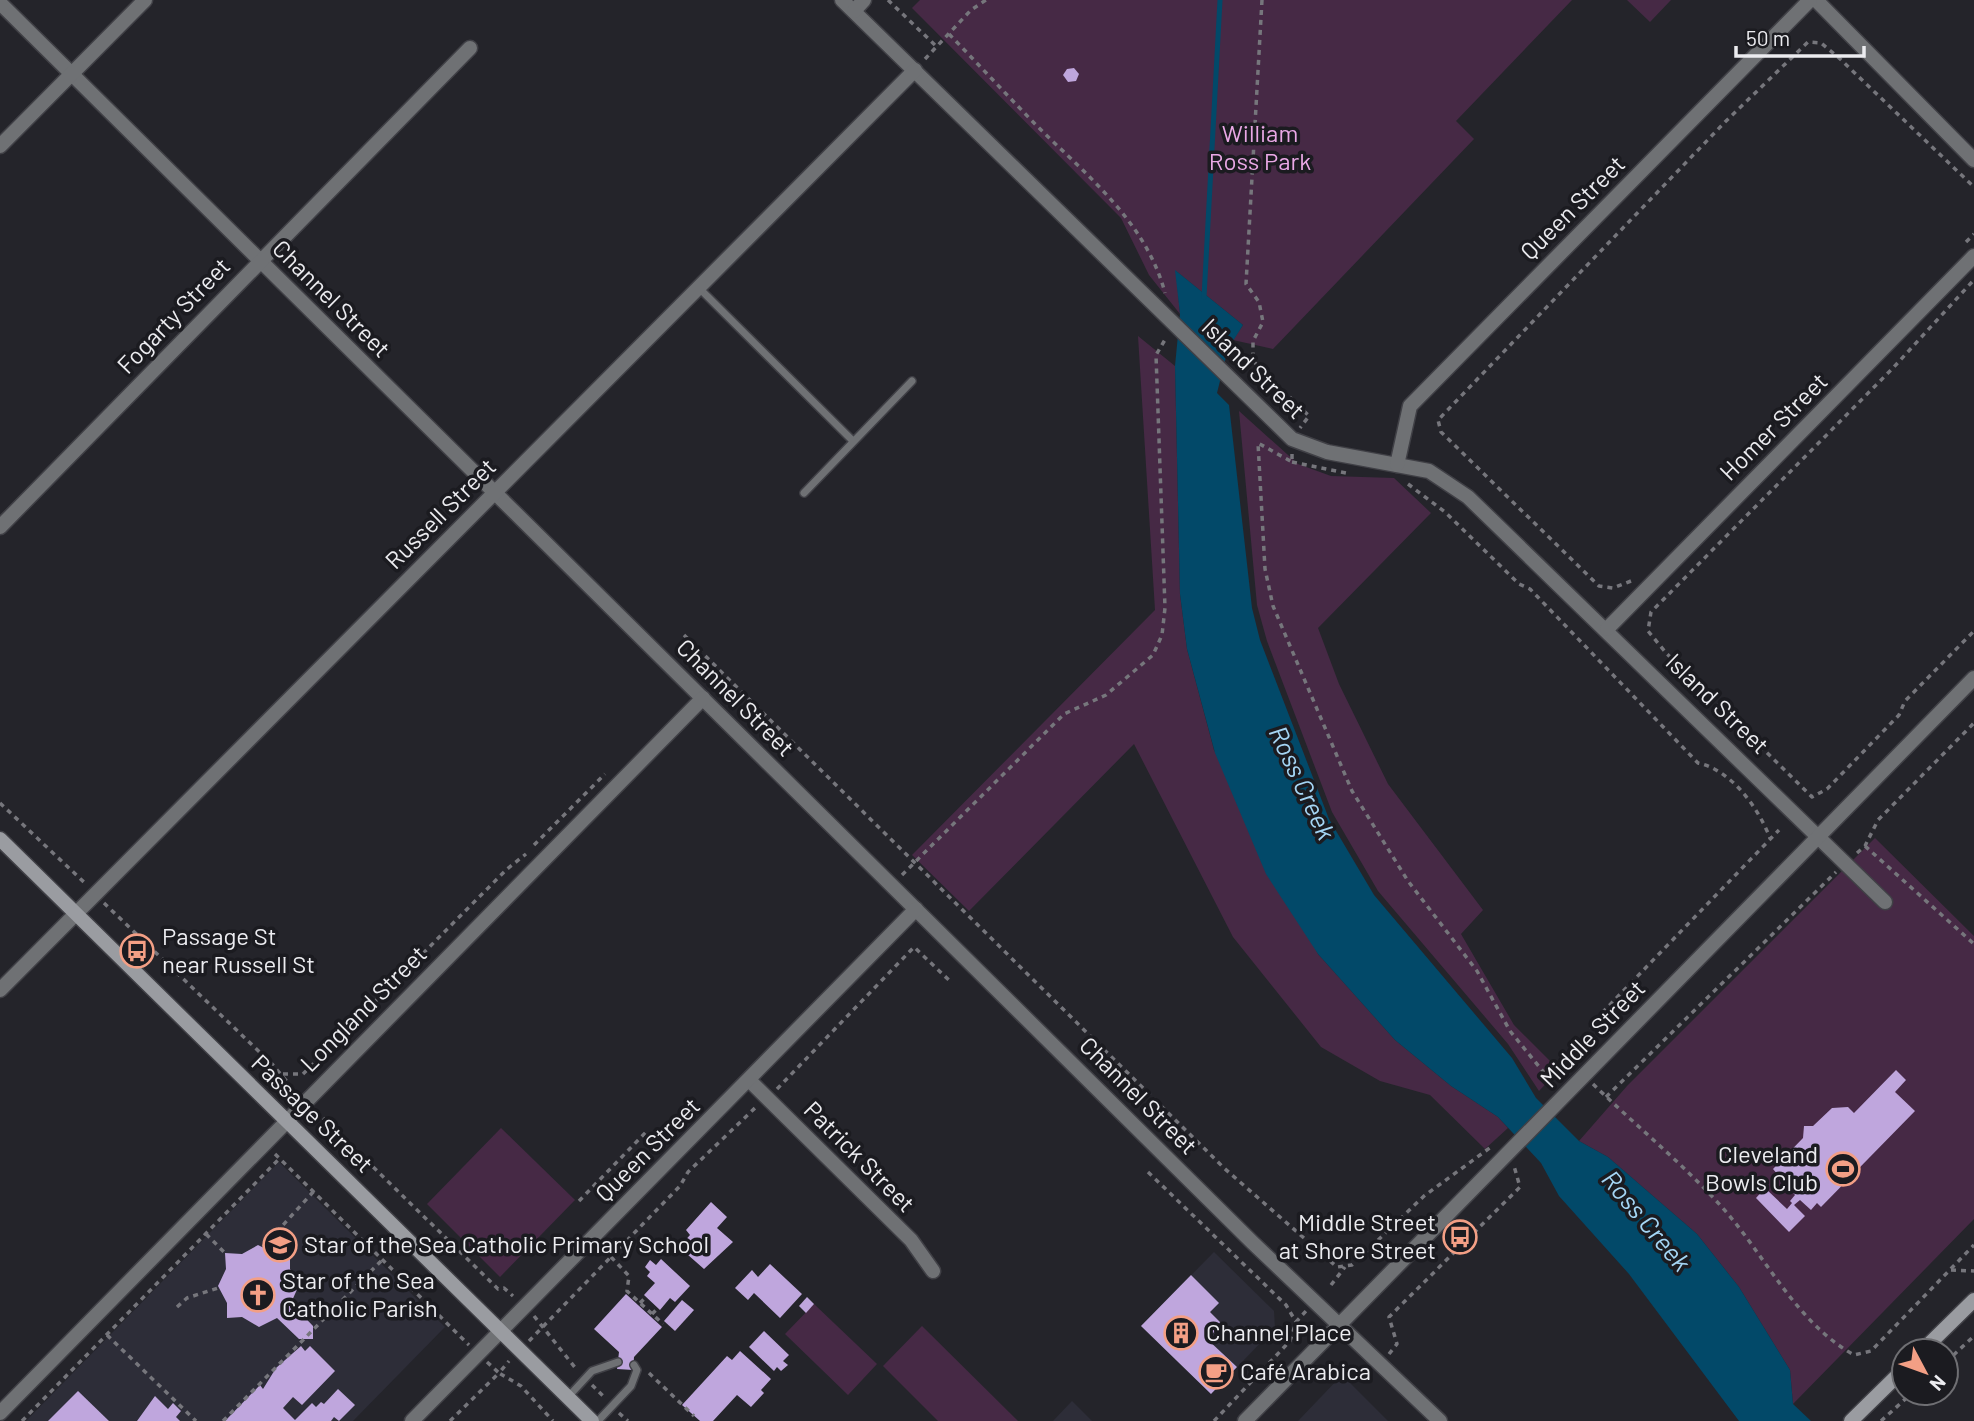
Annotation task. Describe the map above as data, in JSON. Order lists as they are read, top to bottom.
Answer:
{
  "streets": {
    "street": [
      "Queen Street",
      "Channel Street",
      "Fogarty Street",
      "Island Street",
      "Homer Street",
      "Russell Street",
      "Longland Street",
      "Middle Street",
      "Passage Street",
      "Patrick Street"
    ]
  },
  "crossings": [
    ["Queen Street", "Channel Street"],
    ["Queen Street", "Island Street"],
    ["Queen Street", "Passage Street"],
    ["Queen Street", "Patrick Street"],
    ["Channel Street", "Fogarty Street"],
    ["Channel Street", "Russell Street"],
    ["Channel Street", "Longland Street"],
    ["Channel Street", "Middle Street"],
    ["Island Street", "Homer Street"],
    ["Island Street", "Russell Street"],
    ["Island Street", "Middle Street"],
    ["Russell Street", "Passage Street"],
    ["Longland Street", "Passage Street"]
  ],
  "water": ["Ross Creek"],
  "parks": ["William Ross Park"],
  "places": {
    "bus stop": ["Passage St near Russell St", "Middle Street at Shore Street"],
    "sports": ["Cleveland Bowls Club"],
    "school or university": ["Star of the Sea Catholic Primary School"],
    "church": ["Star of the Sea Catholic Parish"],
    "building": ["Channel Place"],
    "cafe": ["Café Arabica"]
  },
  "scale_bar": "50 m",
  "north": "bottom right"
}
